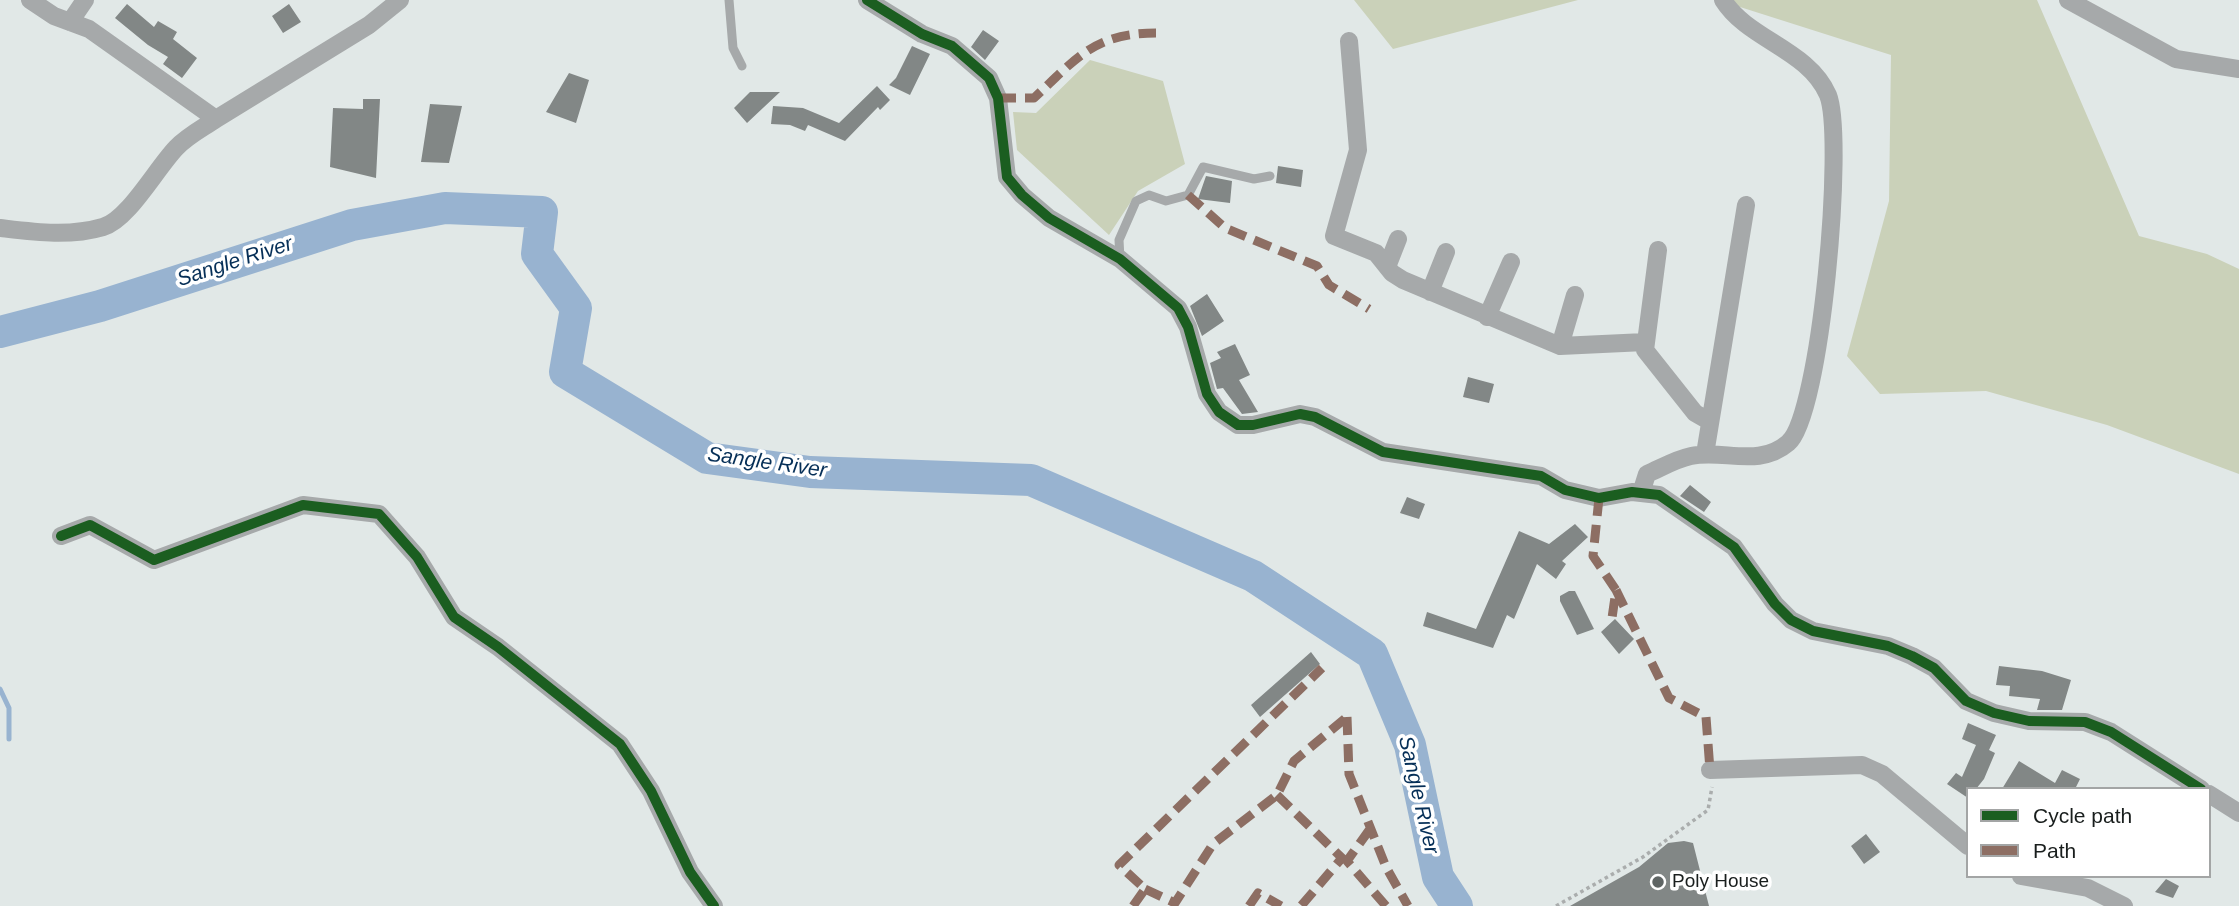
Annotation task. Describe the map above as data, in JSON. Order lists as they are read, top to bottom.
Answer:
{
  "water": ["Sangle River"],
  "places": ["Poly House"],
  "legend": ["Cycle path", "Path"]
}
